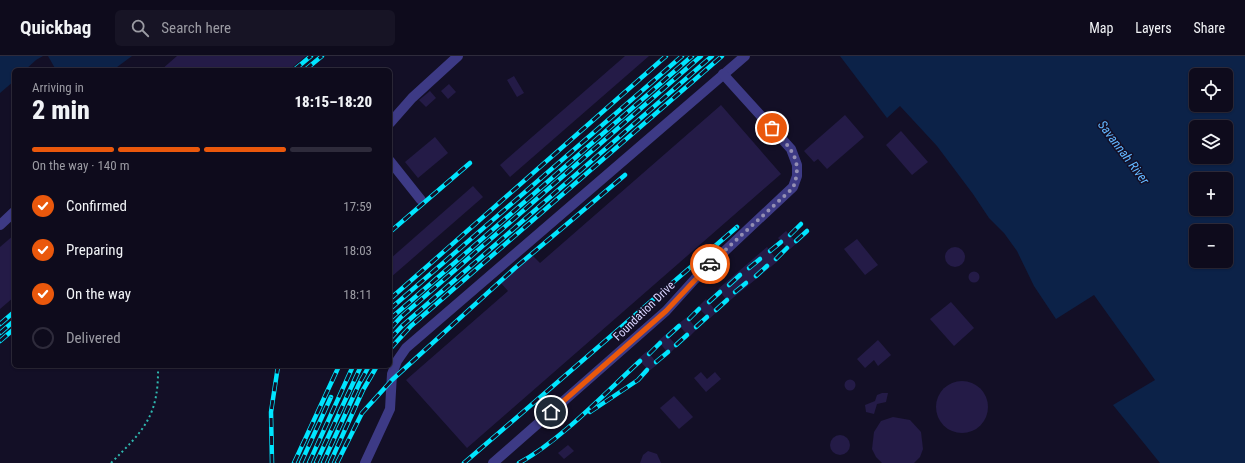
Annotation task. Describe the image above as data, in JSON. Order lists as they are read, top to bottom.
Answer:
{
  "streets": {
    "street": ["Foundation Drive"]
  },
  "water": ["Savannah River"],
  "page": {
    "header": "Quickbag",
    "search": "Search here",
    "nav": ["Map", "Layers", "Share"],
    "map_buttons": ["+", "−"],
    "heading": ["2 min", "Arriving in", "18:15–18:20"],
    "bar": "On the way · 140 m",
    "list": [
      ["Confirmed", "17:59"],
      ["Preparing", "18:03"],
      ["On the way", "18:11"],
      "Delivered"
    ]
  }
}
